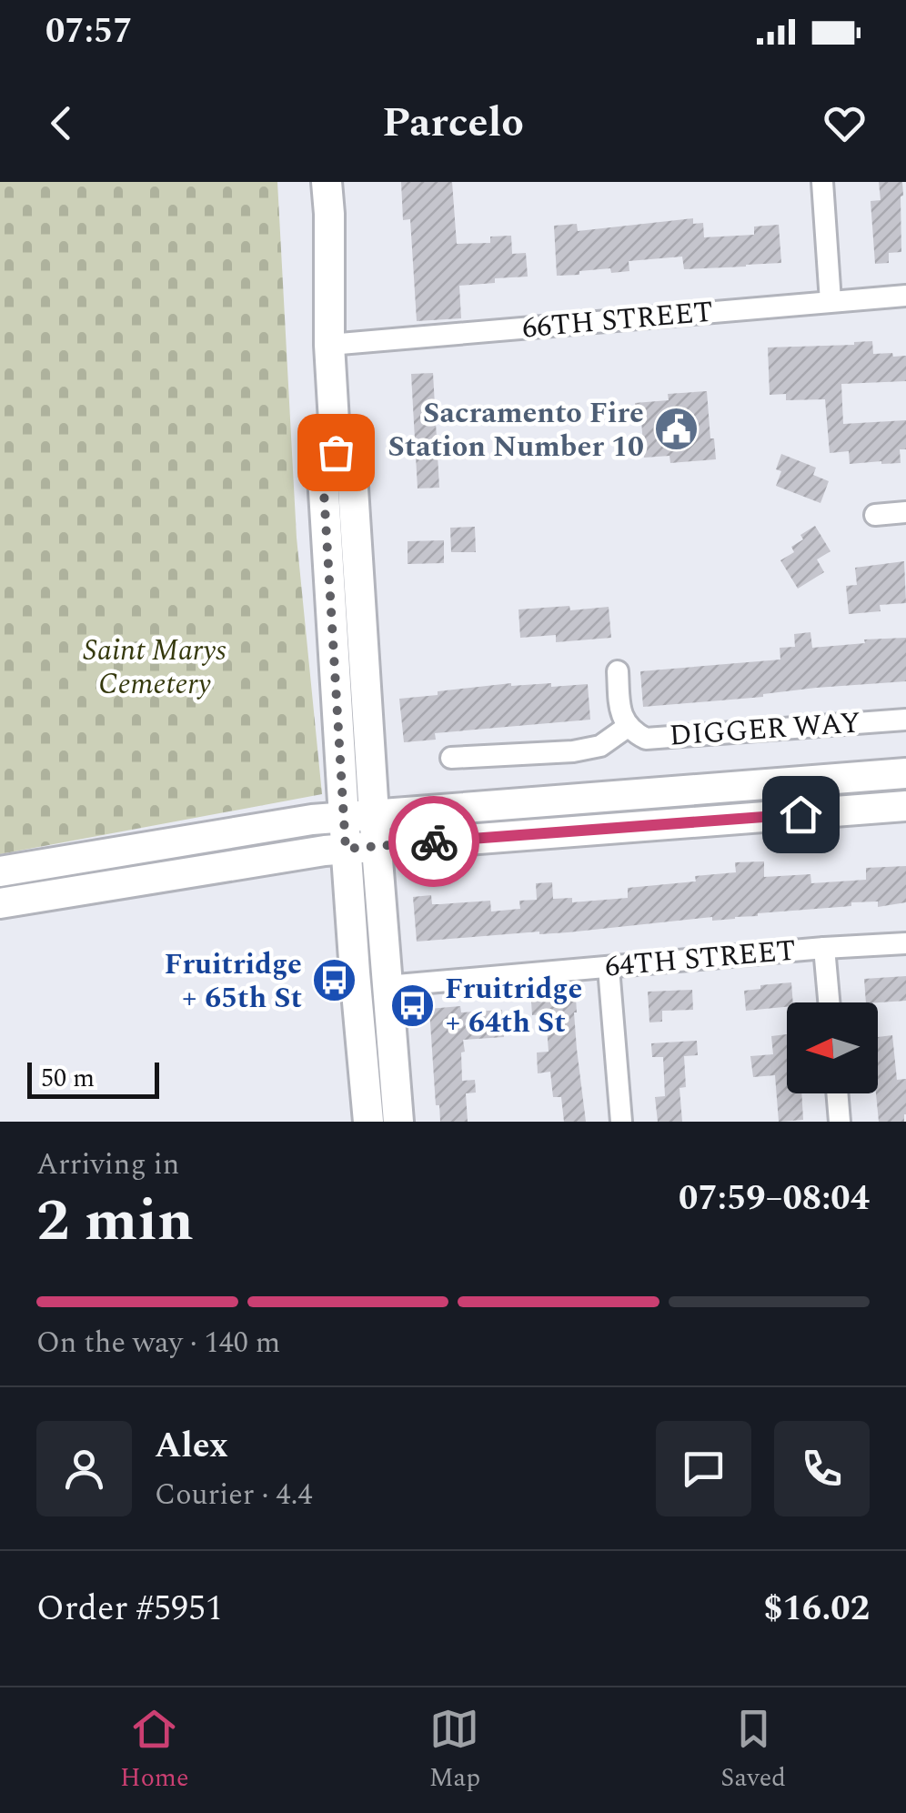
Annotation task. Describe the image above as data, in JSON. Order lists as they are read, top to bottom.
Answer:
{
  "streets": {
    "street": ["66TH STREET", "DIGGER WAY", "64TH STREET"]
  },
  "parks": ["Saint Marys Cemetery"],
  "places": {
    "public building": ["Sacramento Fire Station Number 10"],
    "bus stop": ["Fruitridge + 65th St", "Fruitridge + 64th St"]
  },
  "scale_bar": "50 m",
  "north": "left",
  "page": {
    "status": "07:57",
    "header": "Parcelo",
    "scale": "50 m",
    "heading": ["2 min", "Arriving in", "07:59–08:04"],
    "panel": [
      "Alex",
      "Courier · 4.4",
      "Order #5951",
      "$16.02"
    ],
    "bar": "On the way · 140 m",
    "tabs": ["Home", "Map", "Saved"]
  }
}
